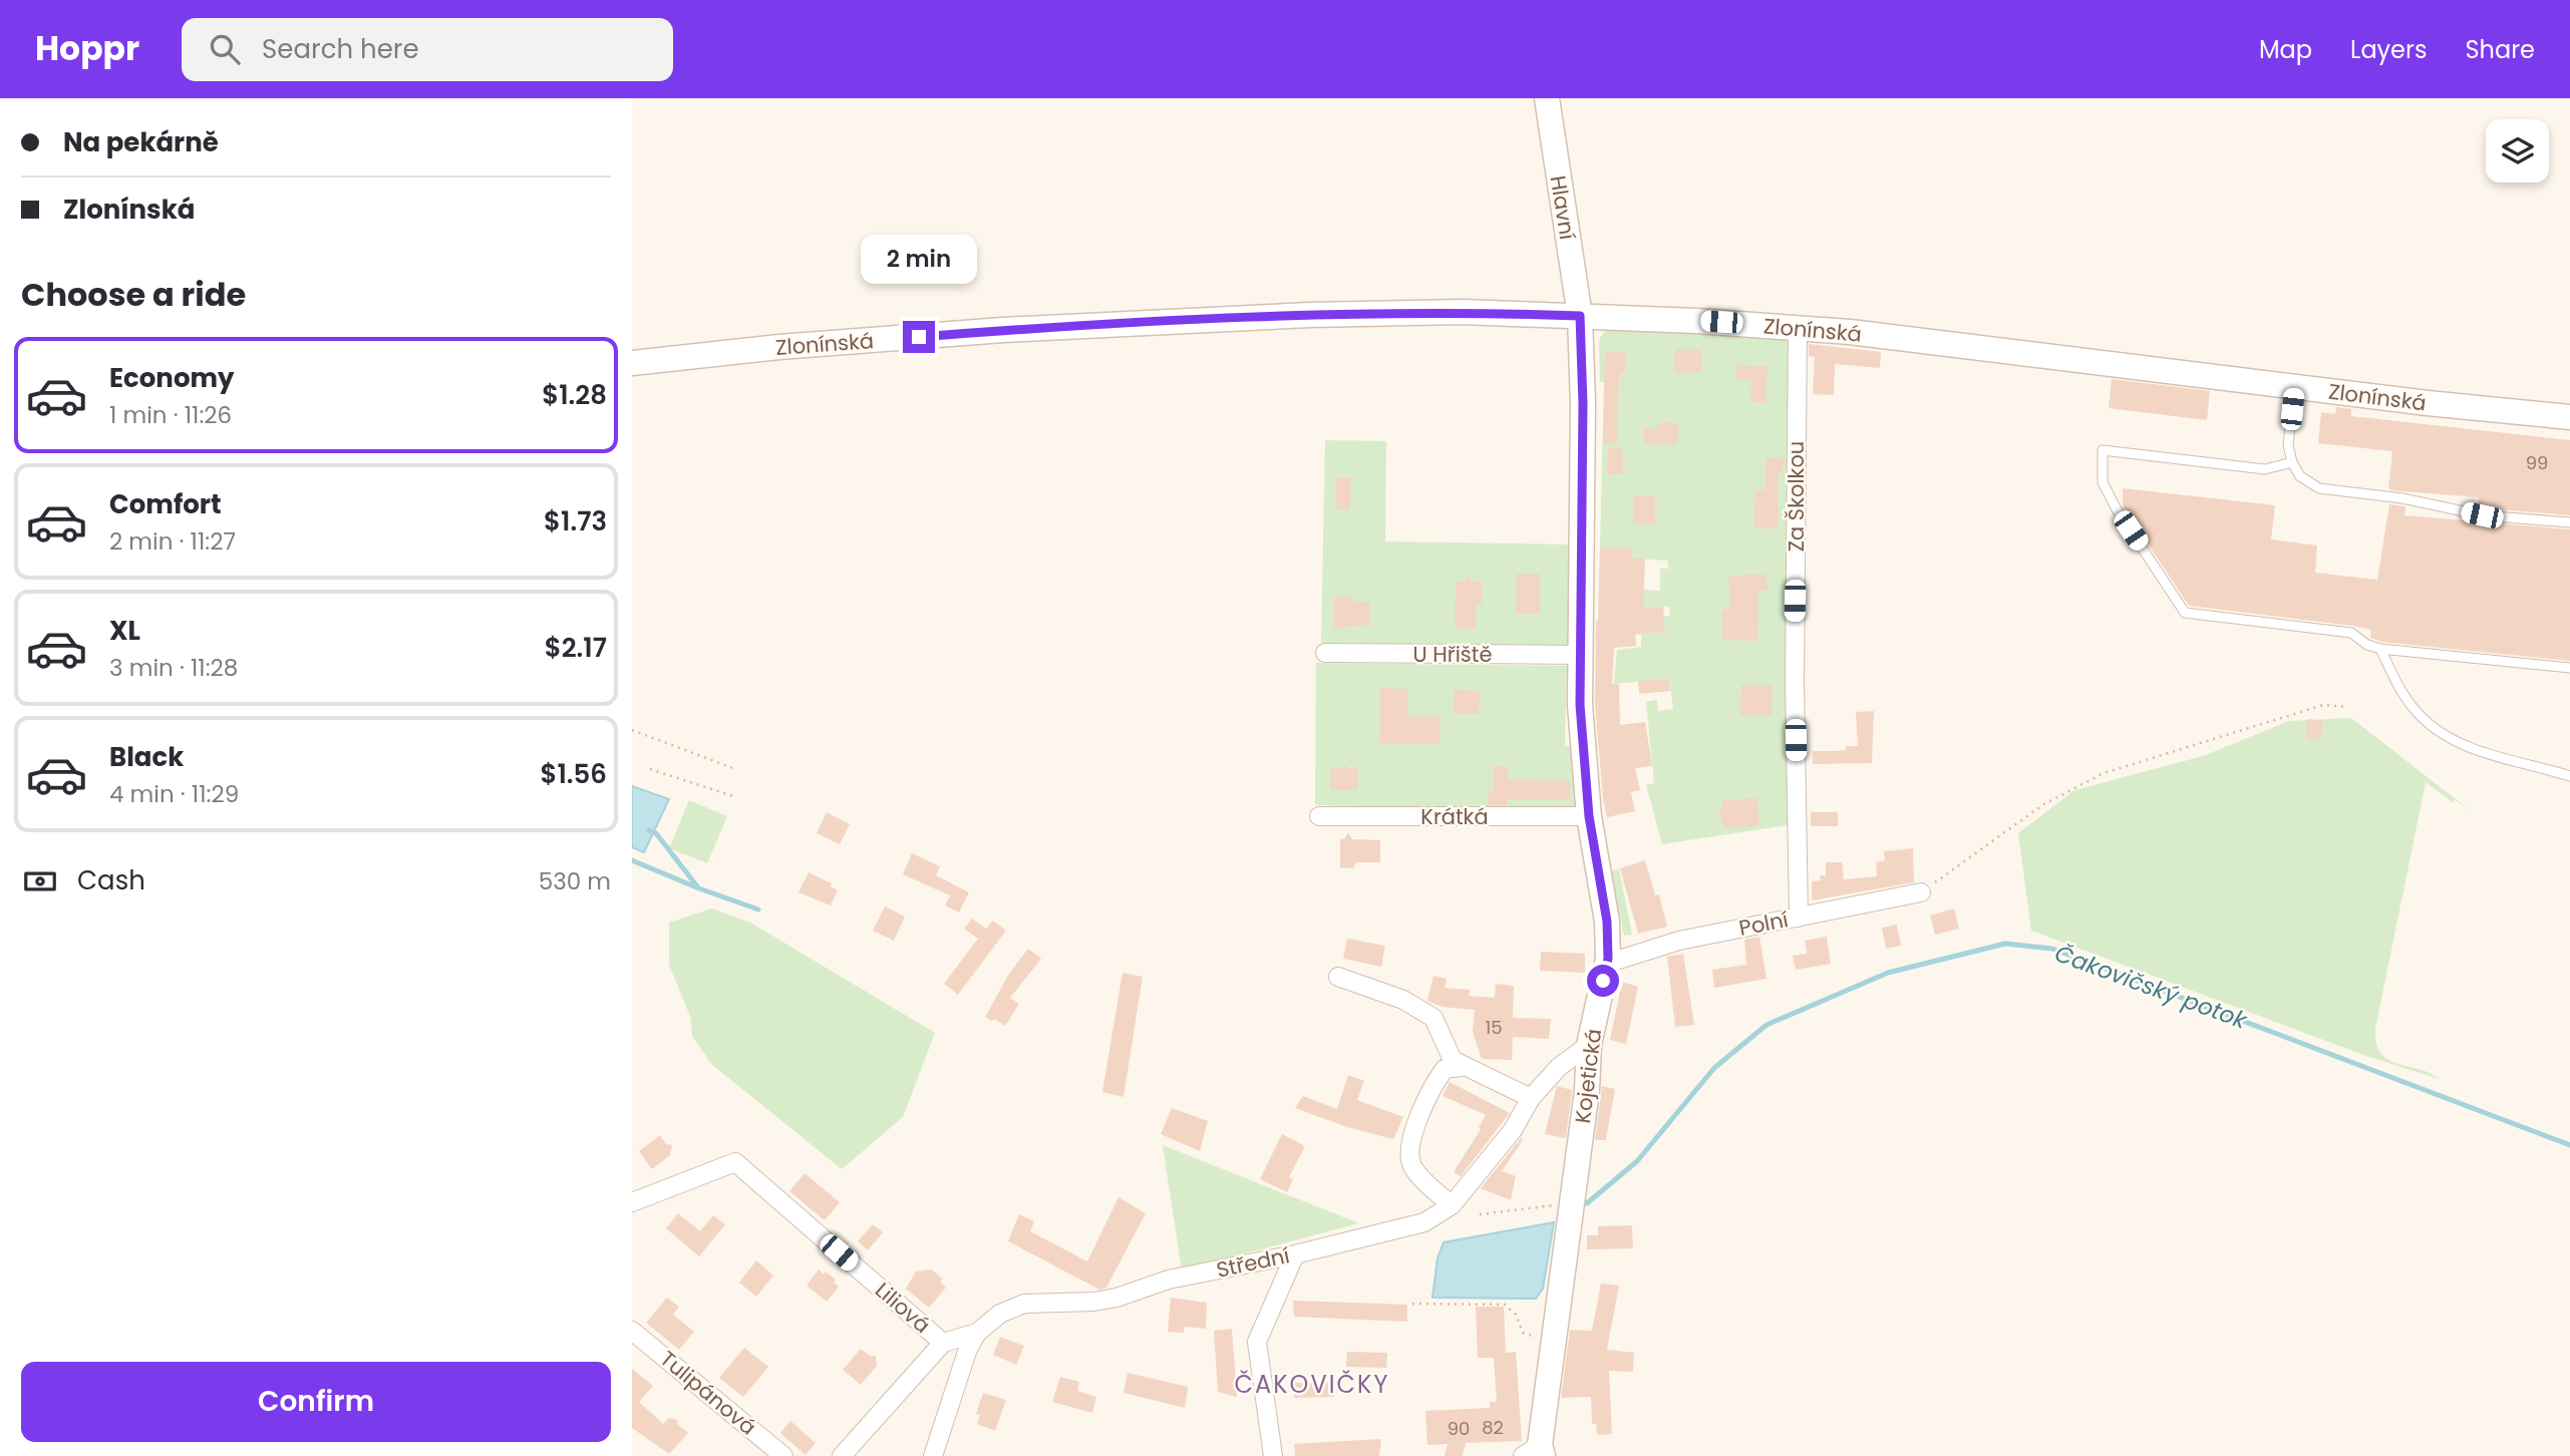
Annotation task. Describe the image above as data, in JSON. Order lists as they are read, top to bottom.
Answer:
{
  "streets": {
    "street": [
      "Hlavní",
      "Zlonínská",
      "Za Školkou",
      "U Hřiště",
      "Krátká",
      "Polní",
      "Kojetická",
      "Střední",
      "Liliová",
      "Tulipánová"
    ]
  },
  "crossings": [
    ["Hlavní", "Zlonínská"],
    ["Hlavní", "Kojetická"],
    ["Zlonínská", "Za Školkou"],
    ["Zlonínská", "Kojetická"],
    ["Za Školkou", "Polní"],
    ["U Hřiště", "Kojetická"],
    ["Krátká", "Kojetická"],
    ["Polní", "Kojetická"],
    ["Kojetická", "Střední"]
  ],
  "districts": ["ČAKOVIČKY"],
  "water": ["Čakovičský potok"],
  "house_numbers": [
    "99",
    "15",
    "82",
    "90"
  ],
  "page": {
    "header": "Hoppr",
    "search": "Search here",
    "nav": ["Map", "Layers", "Share"],
    "banner": ["Na pekárně", "Zlonínská"],
    "bubble": "2 min",
    "heading": "Choose a ride",
    "list": [
      {
        "name": "Economy",
        "note": "1 min · 11:26",
        "value": "$1.28"
      },
      {
        "name": "Comfort",
        "note": "2 min · 11:27",
        "value": "$1.73"
      },
      {
        "name": "XL",
        "note": "3 min · 11:28",
        "value": "$2.17"
      },
      {
        "name": "Black",
        "note": "4 min · 11:29",
        "value": "$1.56"
      }
    ],
    "pay": ["Cash", "530 m"],
    "buttons": "Confirm"
  }
}
